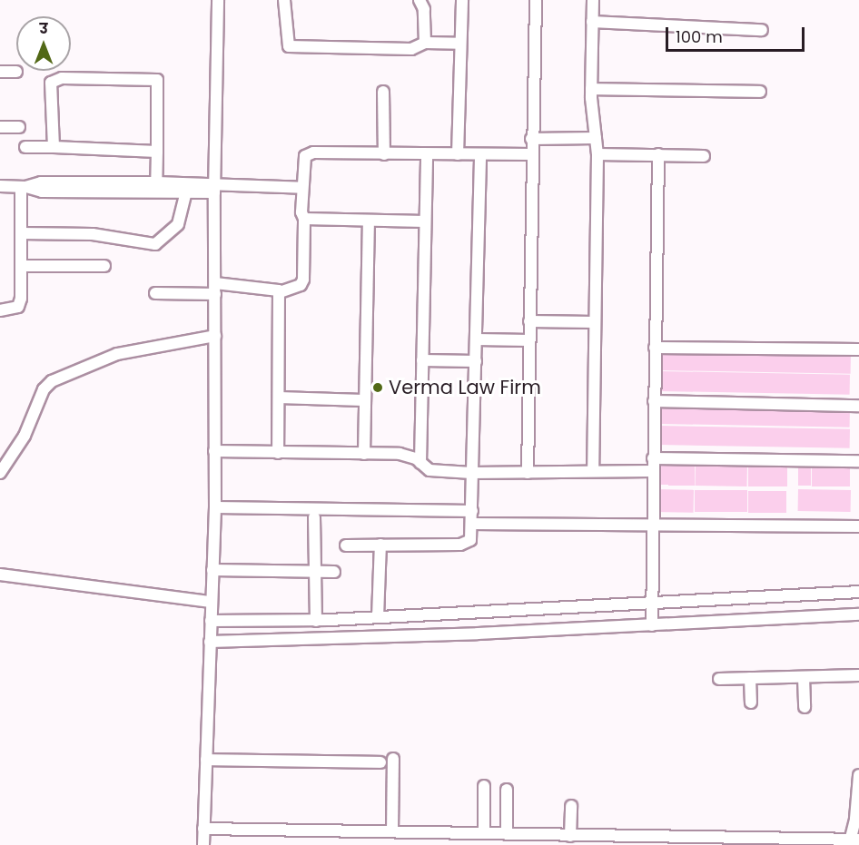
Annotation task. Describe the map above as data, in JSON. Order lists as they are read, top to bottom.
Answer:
{
  "places": ["Verma Law Firm"],
  "scale_bar": "100 m",
  "north": "top"
}
